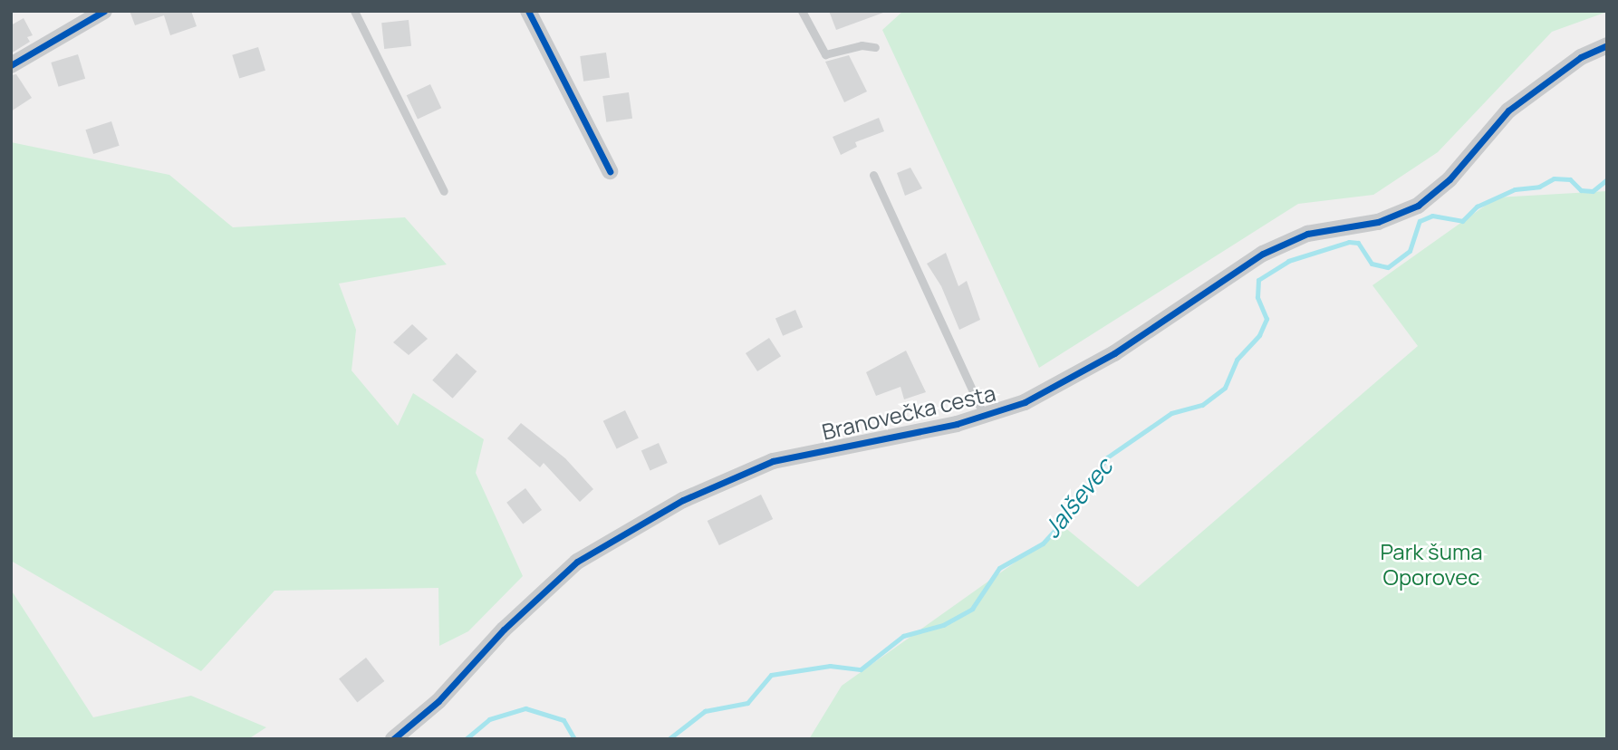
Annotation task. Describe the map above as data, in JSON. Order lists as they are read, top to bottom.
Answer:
{
  "streets": {
    "street": ["Branovečka cesta"]
  },
  "water": ["Jalševec"],
  "parks": ["Park šuma Oporovec"]
}
